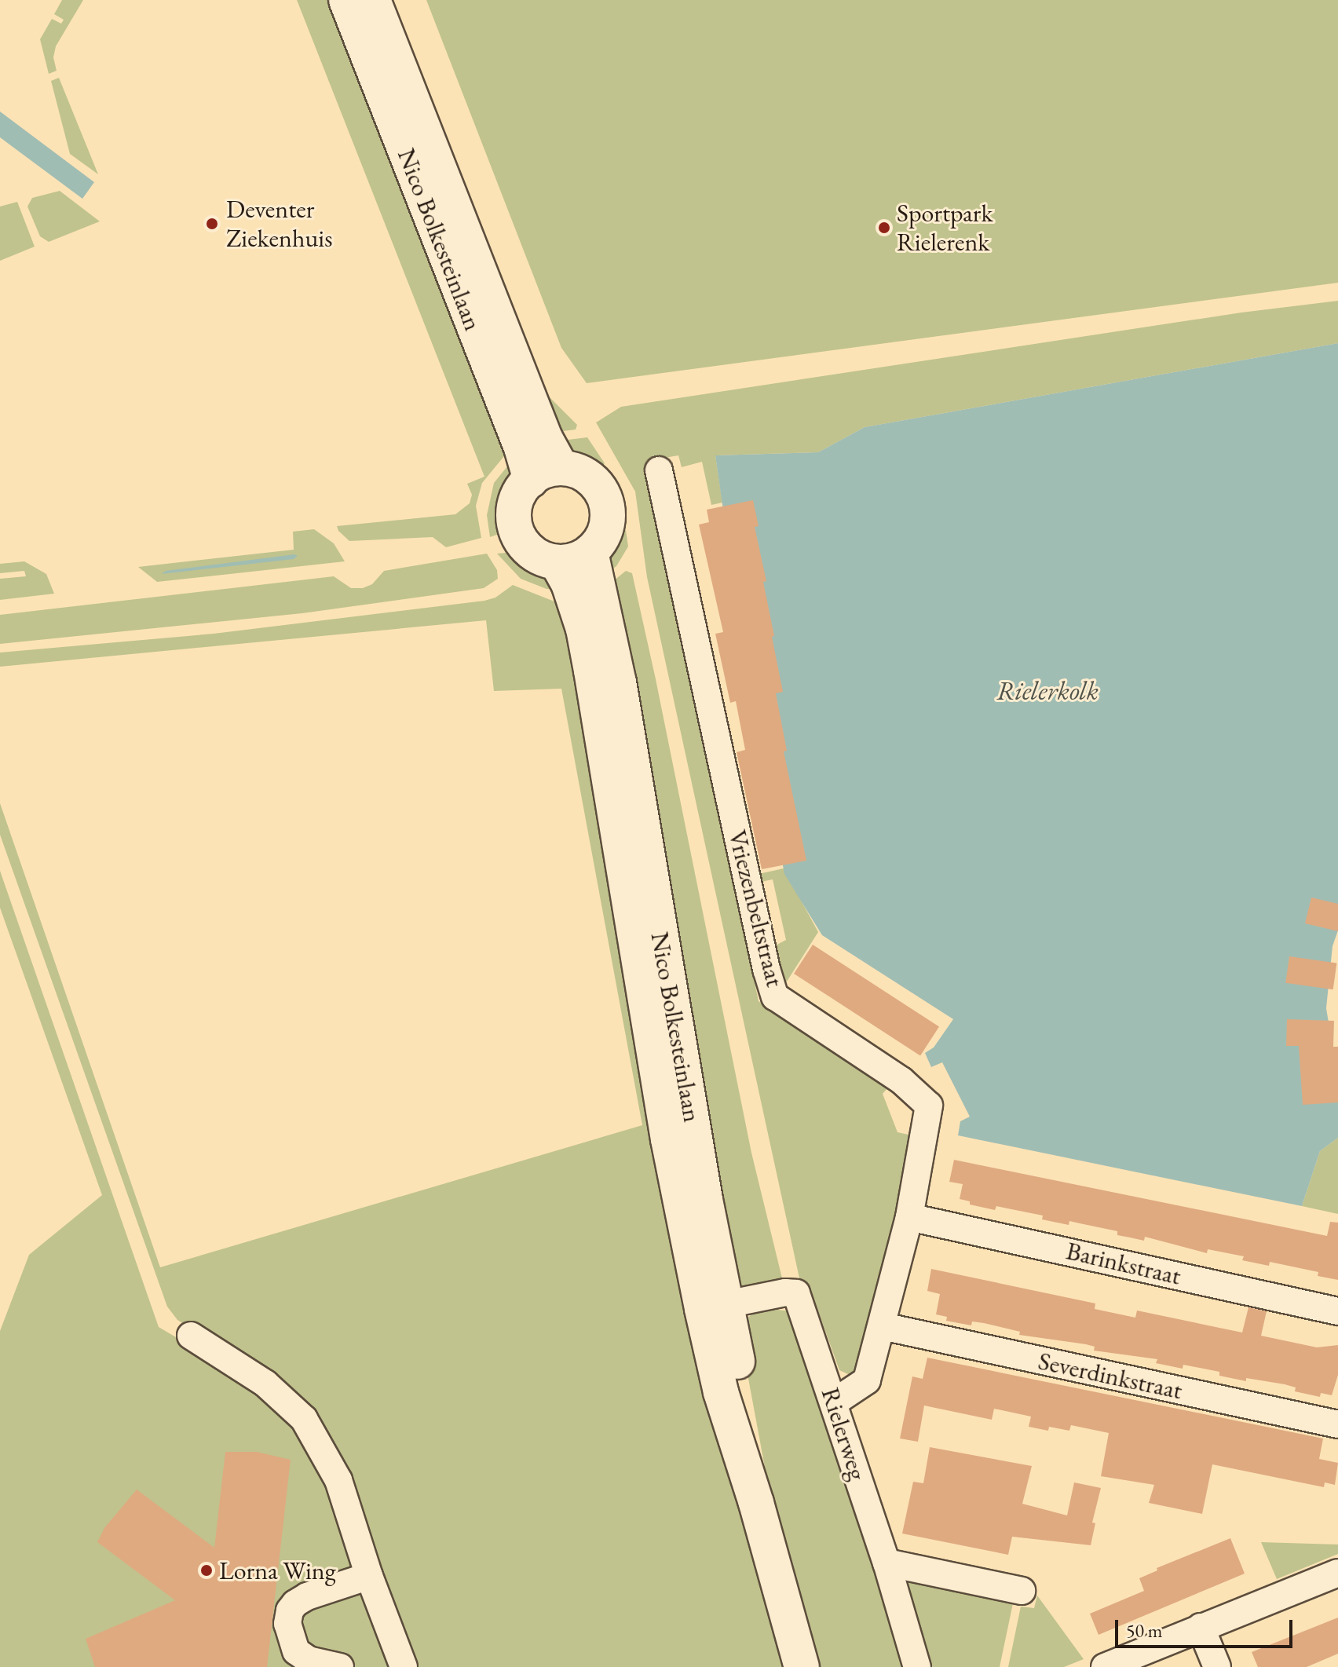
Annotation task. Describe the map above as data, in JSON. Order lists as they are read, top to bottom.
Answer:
{
  "streets": {
    "street": [
      "Nico Bolkesteinlaan",
      "Vriezenbeltstraat",
      "Barinkstraat",
      "Severdinkstraat",
      "Rielerweg"
    ]
  },
  "crossings": [
    ["Nico Bolkesteinlaan", "Rielerweg"],
    ["Vriezenbeltstraat", "Barinkstraat"],
    ["Vriezenbeltstraat", "Severdinkstraat"],
    ["Vriezenbeltstraat", "Rielerweg"]
  ],
  "water": ["Rielerkolk"],
  "places": ["Deventer Ziekenhuis", "Sportpark Rielerenk", "Lorna Wing"],
  "scale_bar": "50 m"
}
